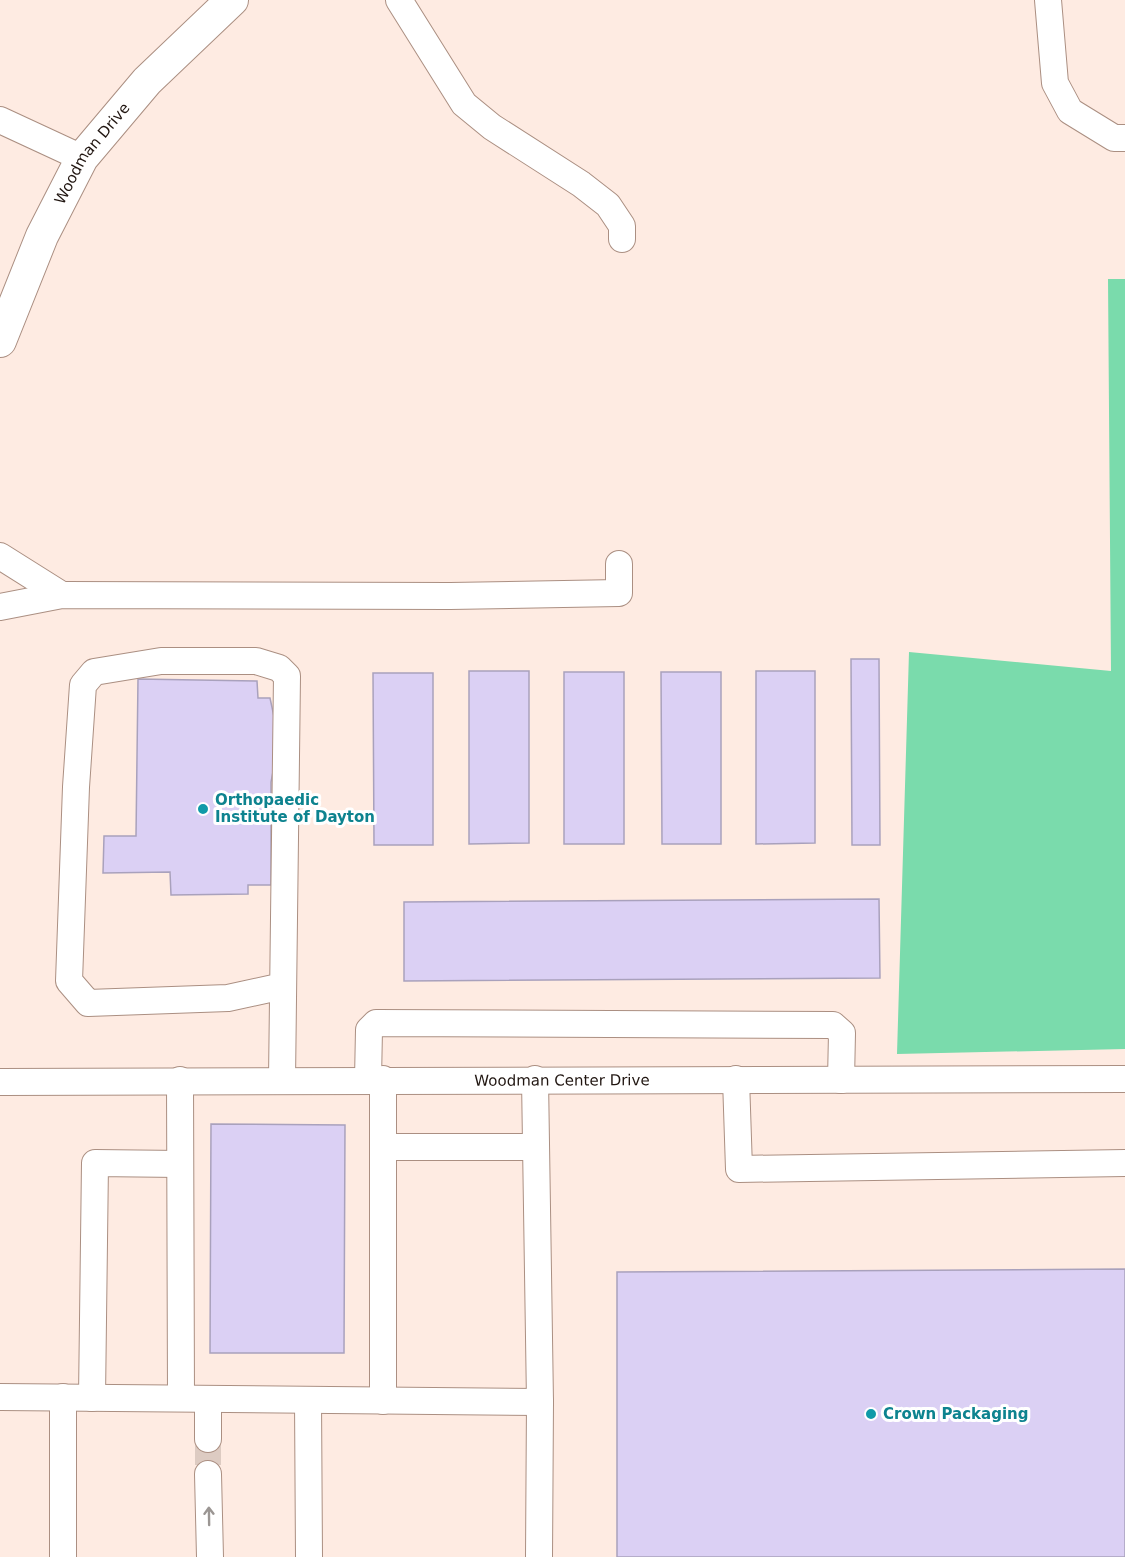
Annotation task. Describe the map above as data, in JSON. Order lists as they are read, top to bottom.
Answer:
{
  "streets": {
    "main road": ["Woodman Drive"],
    "street": ["Woodman Center Drive"]
  },
  "places": ["Orthopaedic Institute of Dayton", "Crown Packaging"]
}
